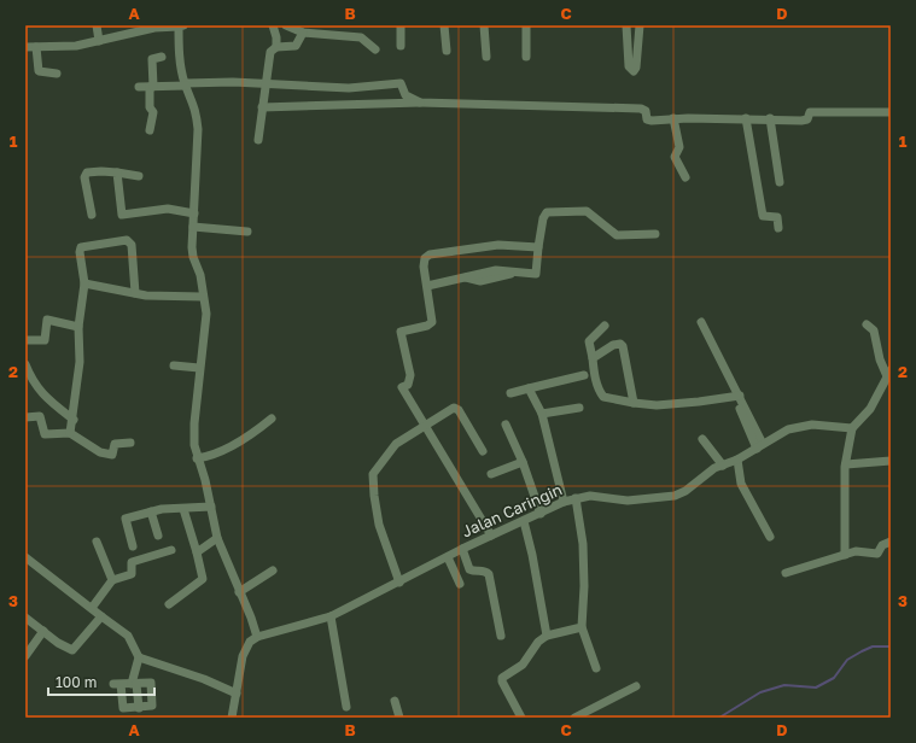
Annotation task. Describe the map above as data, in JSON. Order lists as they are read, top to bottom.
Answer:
{
  "streets": {
    "street": ["Jalan Caringin"]
  },
  "scale_bar": "100 m",
  "grid": {
    "columns": [
      "A",
      "B",
      "C",
      "D"
    ],
    "rows": ["1", "2", "3"]
  }
}
